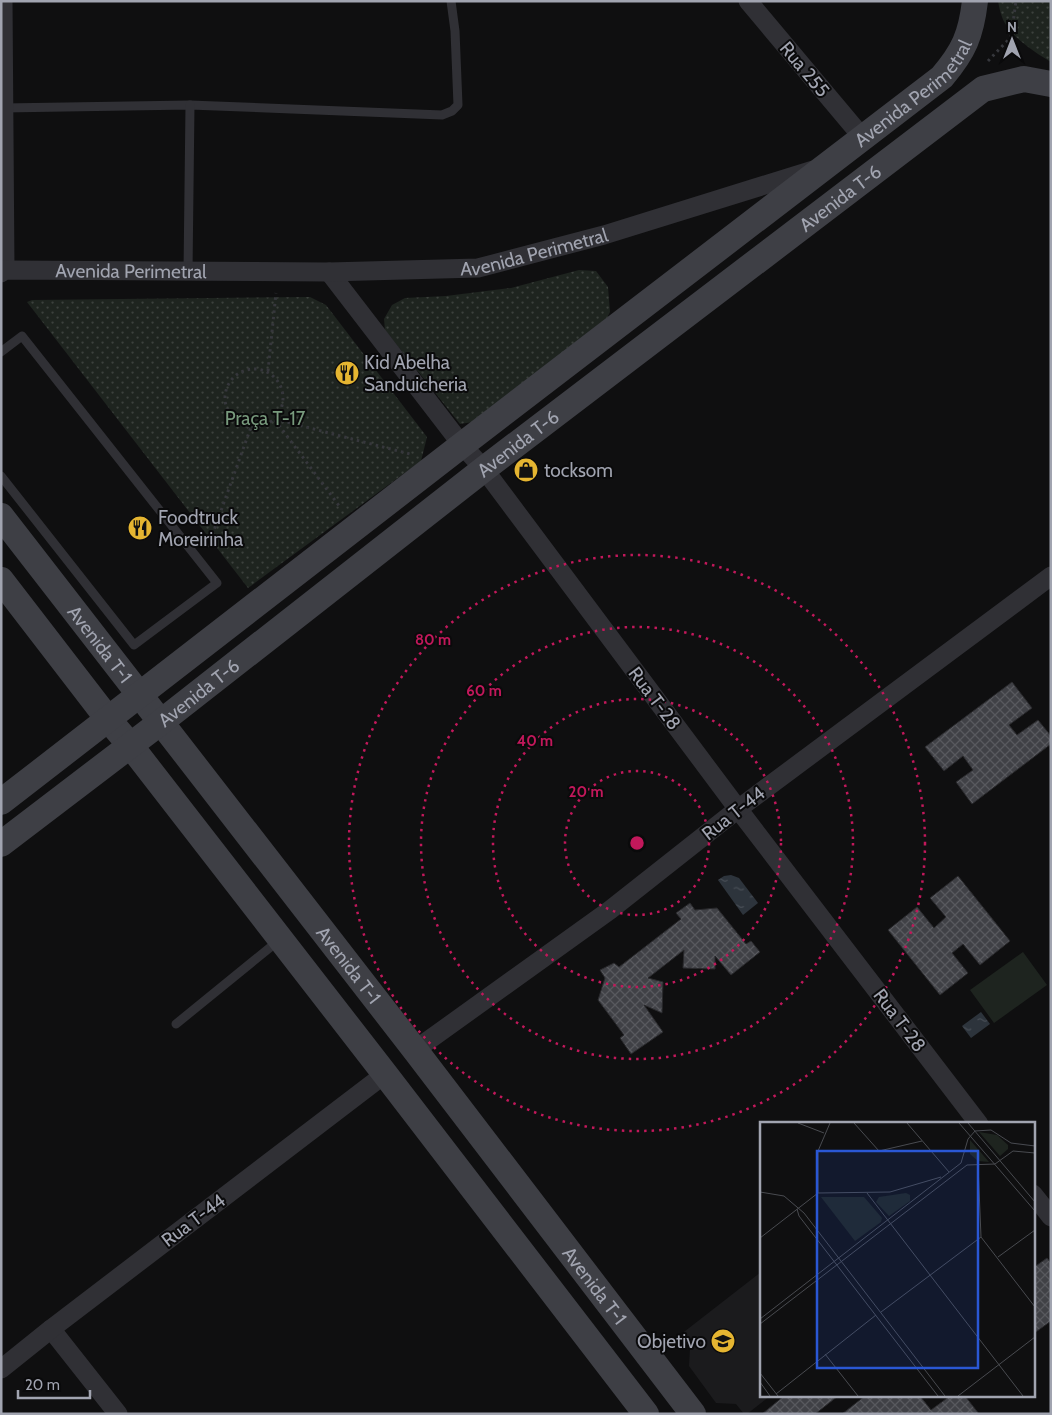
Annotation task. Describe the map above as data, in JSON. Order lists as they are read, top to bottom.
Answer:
{
  "streets": {
    "main road": ["Avenida Perimetral", "Avenida T-6", "Avenida T-1"],
    "street": ["Rua 255", "Rua T-28", "Rua T-44"]
  },
  "crossings": [
    ["Rua 255", "Avenida Perimetral"],
    ["Avenida Perimetral", "Avenida T-6"],
    ["Avenida Perimetral", "Rua T-28"],
    ["Avenida T-6", "Avenida T-1"],
    ["Avenida T-6", "Rua T-28"],
    ["Avenida T-1", "Rua T-44"],
    ["Rua T-28", "Rua T-44"]
  ],
  "parks": ["Praça T-17"],
  "places": {
    "restaurant": ["Kid Abelha Sanduicheria", "Foodtruck Moreirinha"],
    "shop": ["tocksom"],
    "school or university": ["Objetivo"]
  },
  "scale_bar": "20 m",
  "north": "top",
  "rings": [
    "80 m",
    "60 m",
    "40 m",
    "20 m"
  ]
}
